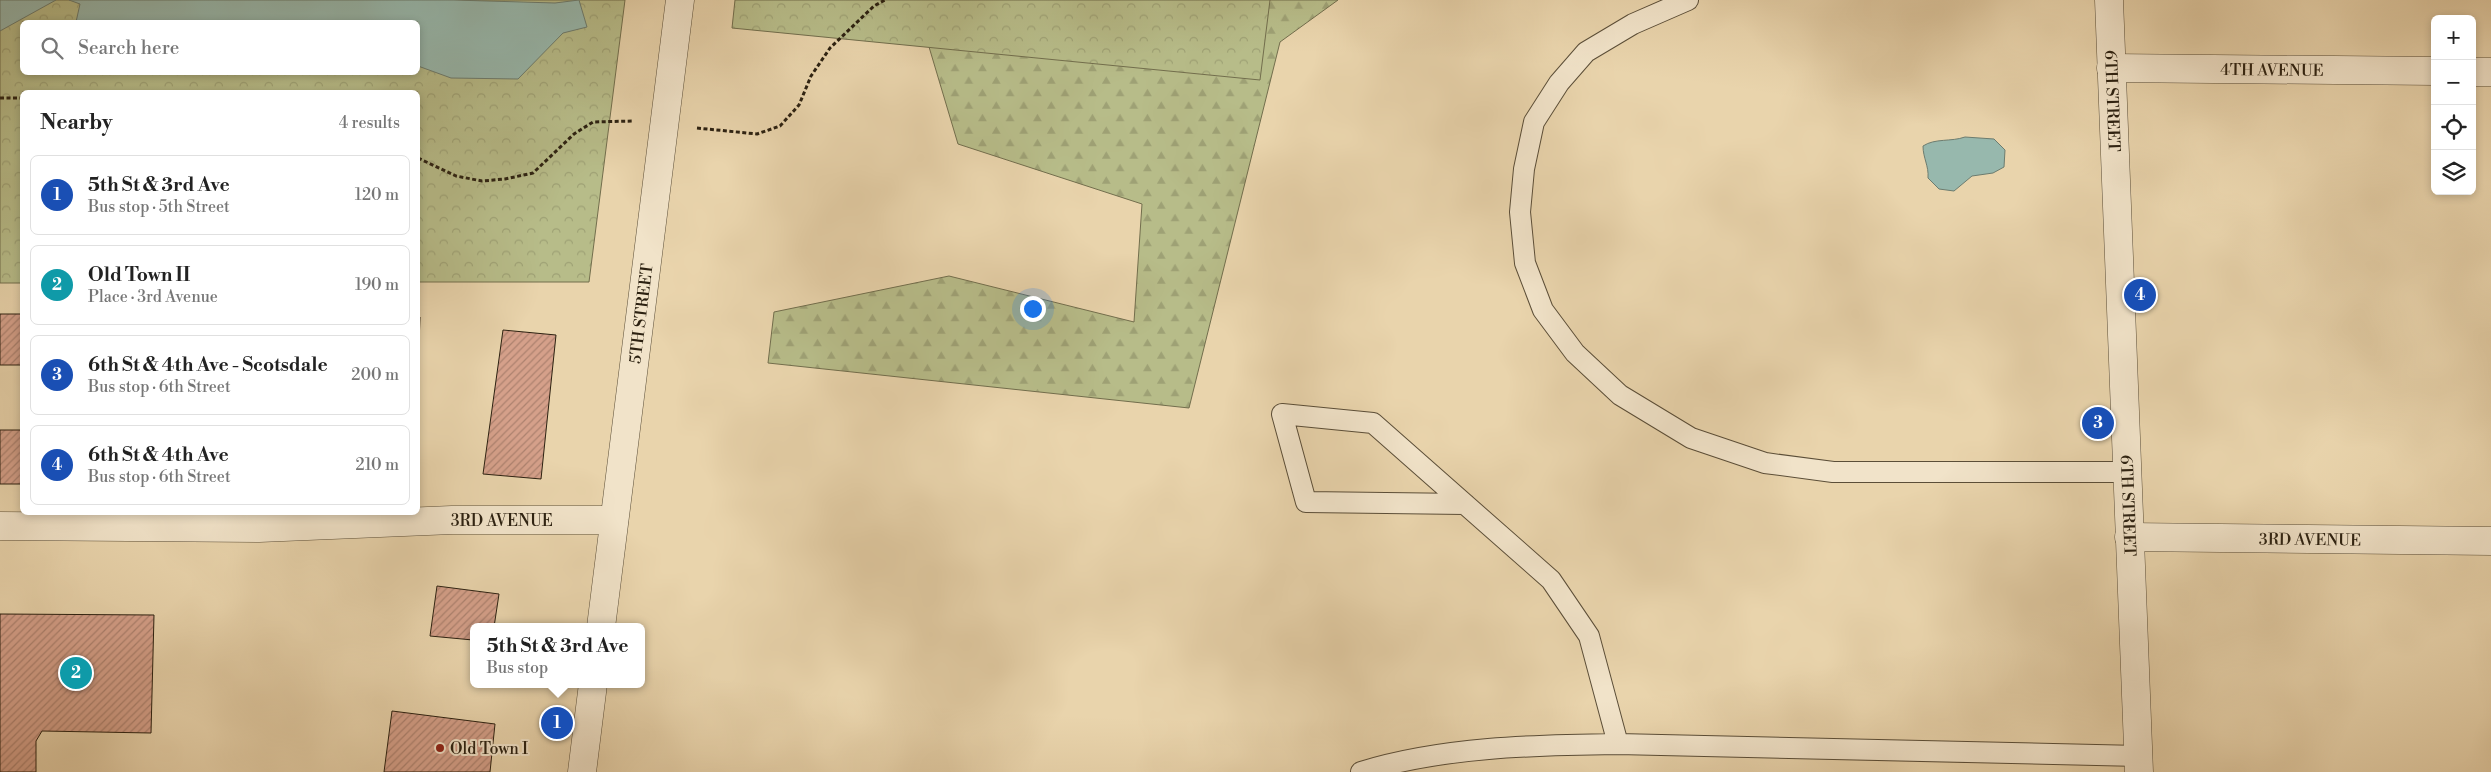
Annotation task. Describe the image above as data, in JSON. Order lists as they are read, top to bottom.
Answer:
{
  "streets": {
    "street": [
      "4TH AVENUE",
      "6TH STREET",
      "5TH STREET",
      "3RD AVENUE"
    ]
  },
  "crossings": [
    ["4TH AVENUE", "6TH STREET"],
    ["6TH STREET", "3RD AVENUE"],
    ["5TH STREET", "3RD AVENUE"]
  ],
  "places": ["Old Town I"],
  "page": {
    "map_buttons": ["+", "−"],
    "search": "Search here",
    "heading": ["Nearby", "4 results"],
    "list": [
      {
        "mark": "1",
        "name": "5th St & 3rd Ave",
        "note": "Bus stop · 5th Street",
        "value": "120 m"
      },
      {
        "mark": "2",
        "name": "Old Town II",
        "note": "Place · 3rd Avenue",
        "value": "190 m"
      },
      {
        "mark": "3",
        "name": "6th St & 4th Ave - Scotsdale",
        "note": "Bus stop · 6th Street",
        "value": "200 m"
      },
      {
        "mark": "4",
        "name": "6th St & 4th Ave",
        "note": "Bus stop · 6th Street",
        "value": "210 m"
      }
    ],
    "pins": [
      "4",
      "3",
      "2",
      "1"
    ],
    "popup": ["5th St & 3rd Ave", "Bus stop"]
  }
}
